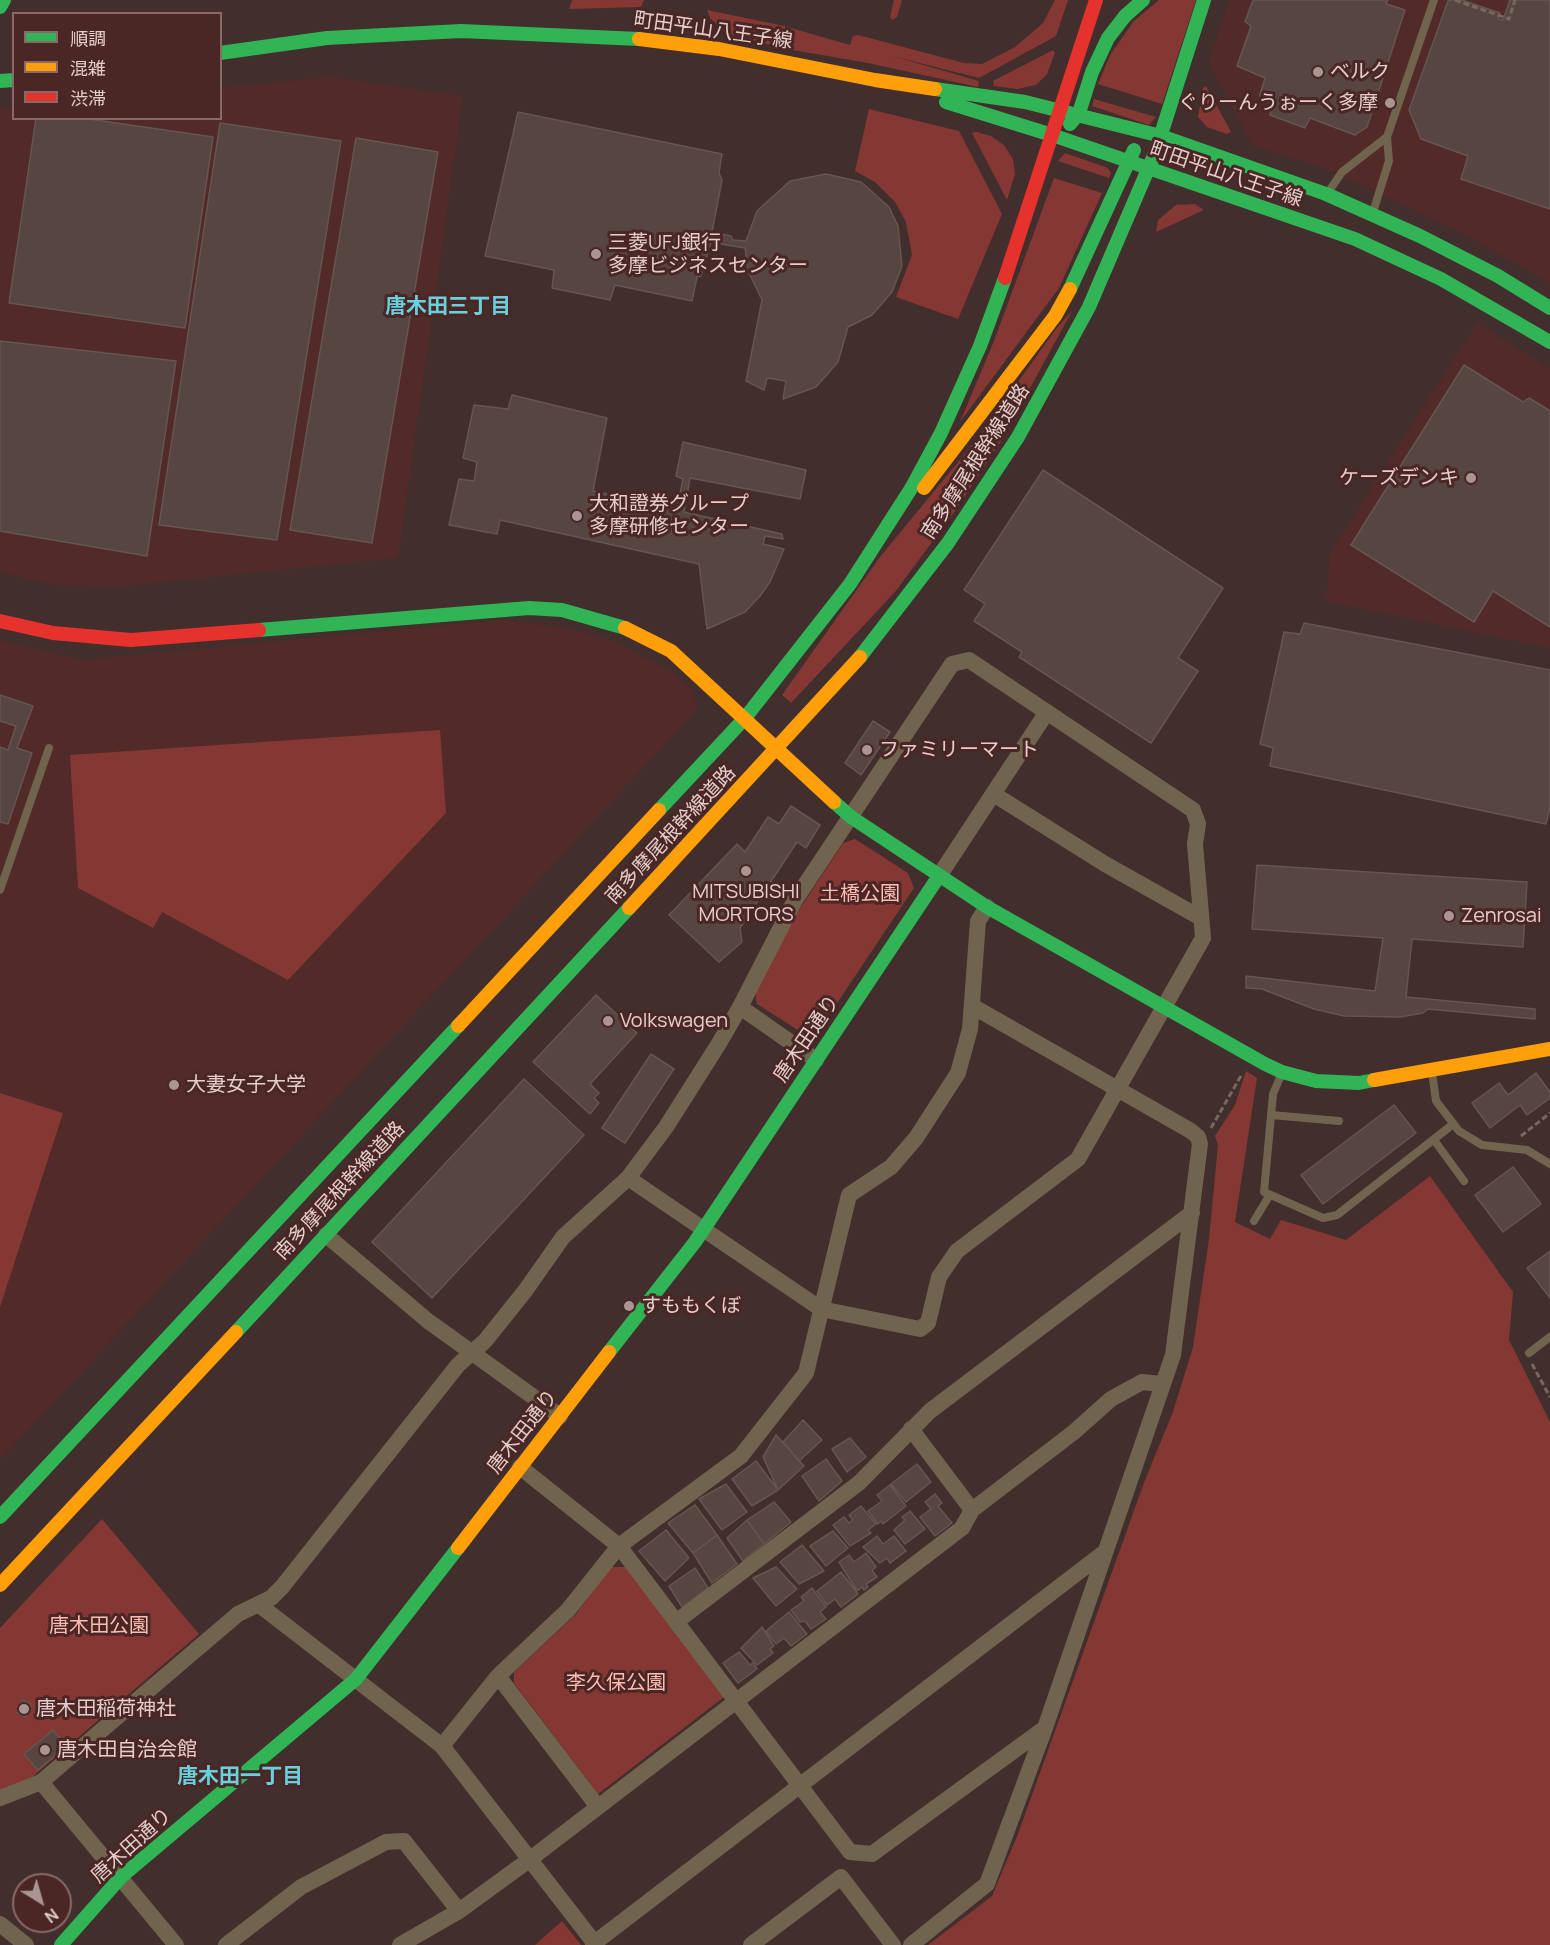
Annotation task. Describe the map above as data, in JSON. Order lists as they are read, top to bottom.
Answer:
{
  "streets": {
    "main road": ["町田平山八王子線", "南多摩尾根幹線道路", "唐木田通り"]
  },
  "crossings": [
    ["町田平山八王子線", "南多摩尾根幹線道路"]
  ],
  "districts": ["唐木田三丁目", "唐木田一丁目"],
  "parks": ["土橋公園", "唐木田公園", "李久保公園"],
  "places": [
    "ベルク",
    "ぐりーんうぉーく多摩",
    "三菱UFJ銀行 多摩ビジネスセンター",
    "ケーズデンキ",
    "大和證券グループ 多摩研修センター",
    "ファミリーマート",
    "MITSUBISHI MORTORS",
    "Zenrosai",
    "Volkswagen",
    "大妻女子大学",
    "すももくぼ",
    "唐木田稲荷神社",
    "唐木田自治会館"
  ],
  "legend": ["順調", "混雑", "渋滞"],
  "north": "bottom right"
}
